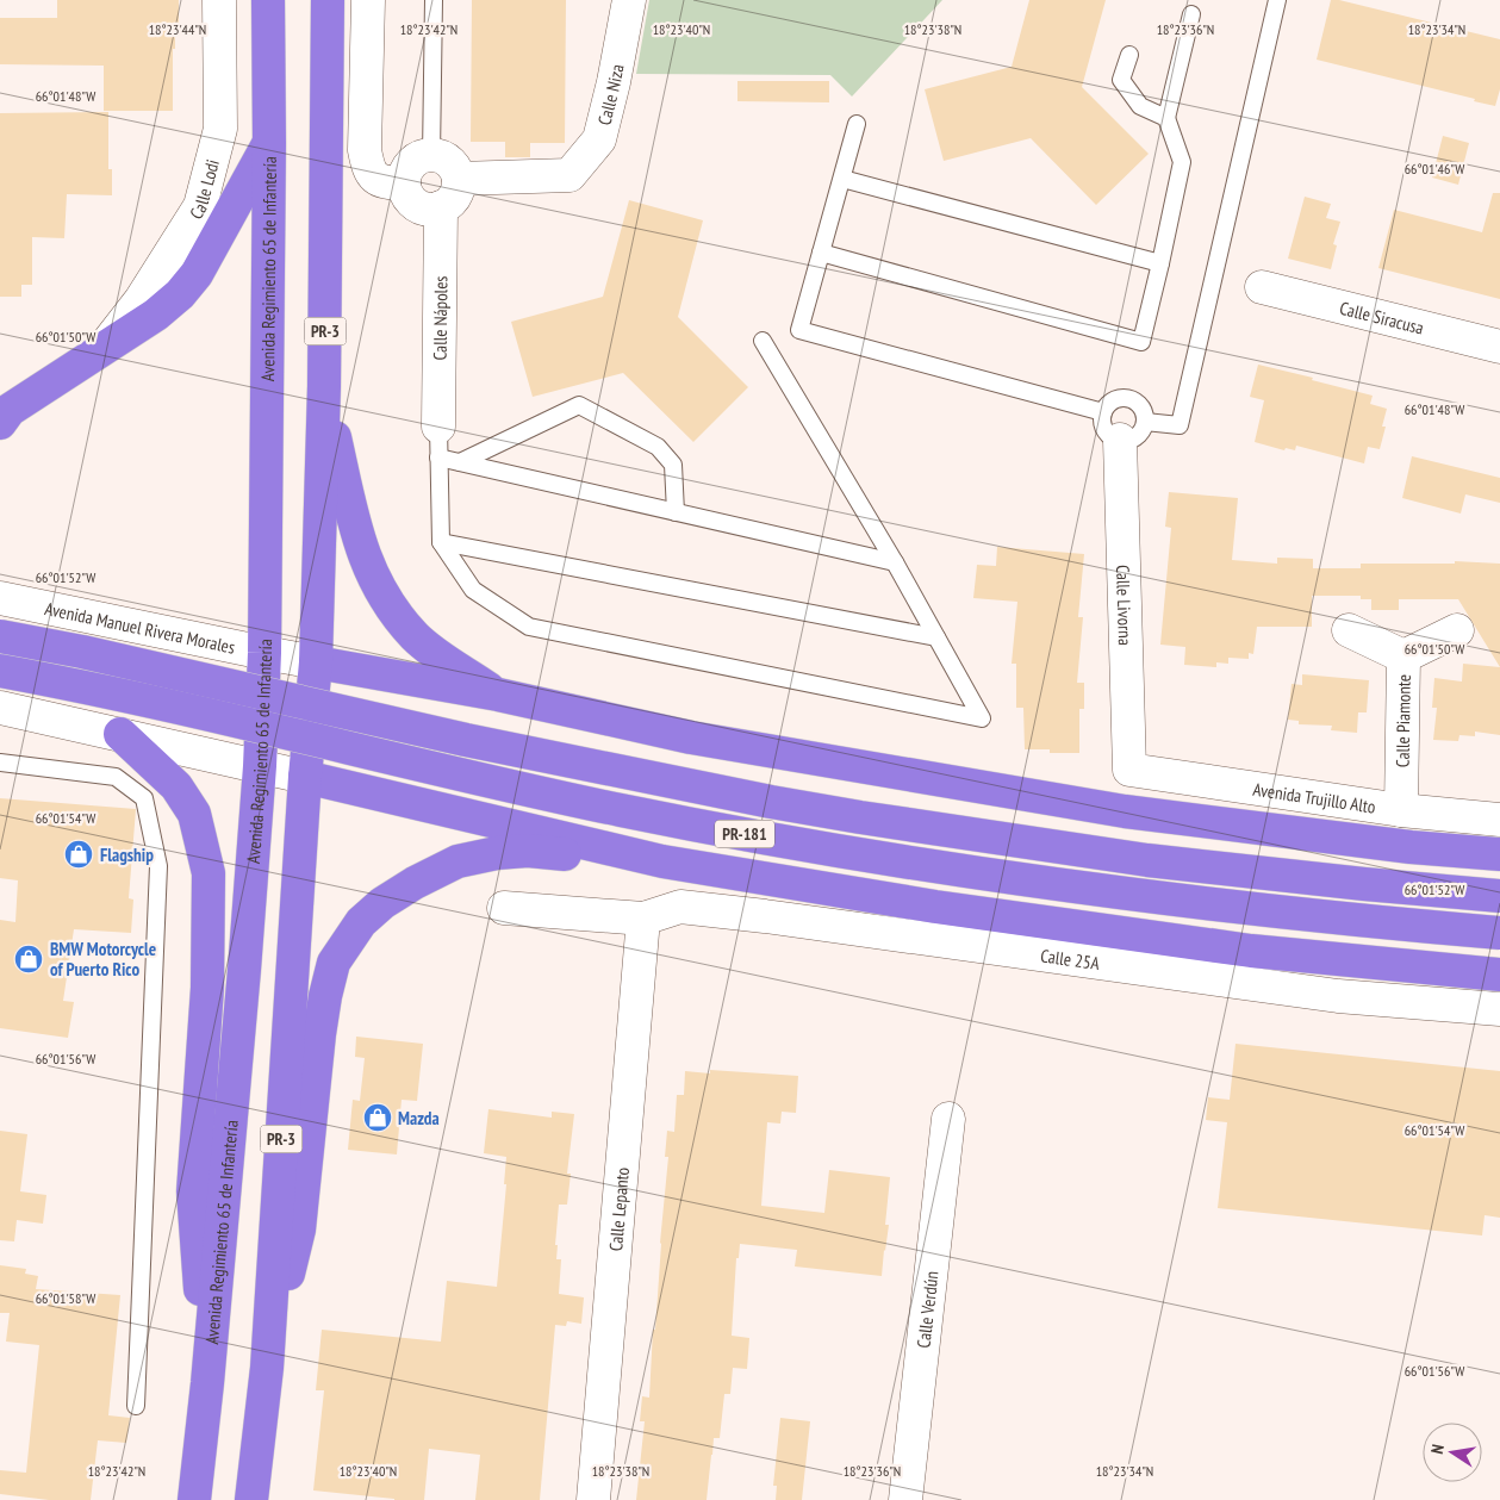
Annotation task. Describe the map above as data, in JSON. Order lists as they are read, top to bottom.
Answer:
{
  "streets": {
    "highway": ["Avenida Regimiento 65 de Infantería", "PR-3", "PR-181"],
    "street": [
      "Calle Niza",
      "Calle Lodi",
      "Calle Nápoles",
      "Calle Siracusa",
      "Calle Livorna",
      "Avenida Manuel Rivera Morales",
      "Calle Piamonte",
      "Avenida Trujillo Alto",
      "Calle 25A",
      "Calle Lepanto",
      "Calle Verdún"
    ]
  },
  "crossings": [
    ["Calle Niza", "Calle Nápoles"],
    ["Avenida Regimiento 65 de Infantería", "Avenida Manuel Rivera Morales"],
    ["PR-3", "Avenida Manuel Rivera Morales"],
    ["Calle Livorna", "Avenida Trujillo Alto"],
    ["Calle Piamonte", "Avenida Trujillo Alto"],
    ["Calle 25A", "Calle Lepanto"]
  ],
  "places": {
    "shop": ["Flagship", "BMW Motorcycle of Puerto Rico", "Mazda"]
  },
  "north": "left",
  "coordinates": [
    "18°23'44\"N",
    "18°23'42\"N",
    "18°23'40\"N",
    "18°23'38\"N",
    "18°23'36\"N",
    "18°23'34\"N",
    "66°01'48\"W",
    "66°01'46\"W",
    "66°01'50\"W",
    "66°01'52\"W",
    "66°01'54\"W",
    "66°01'56\"W",
    "66°01'58\"W"
  ]
}
